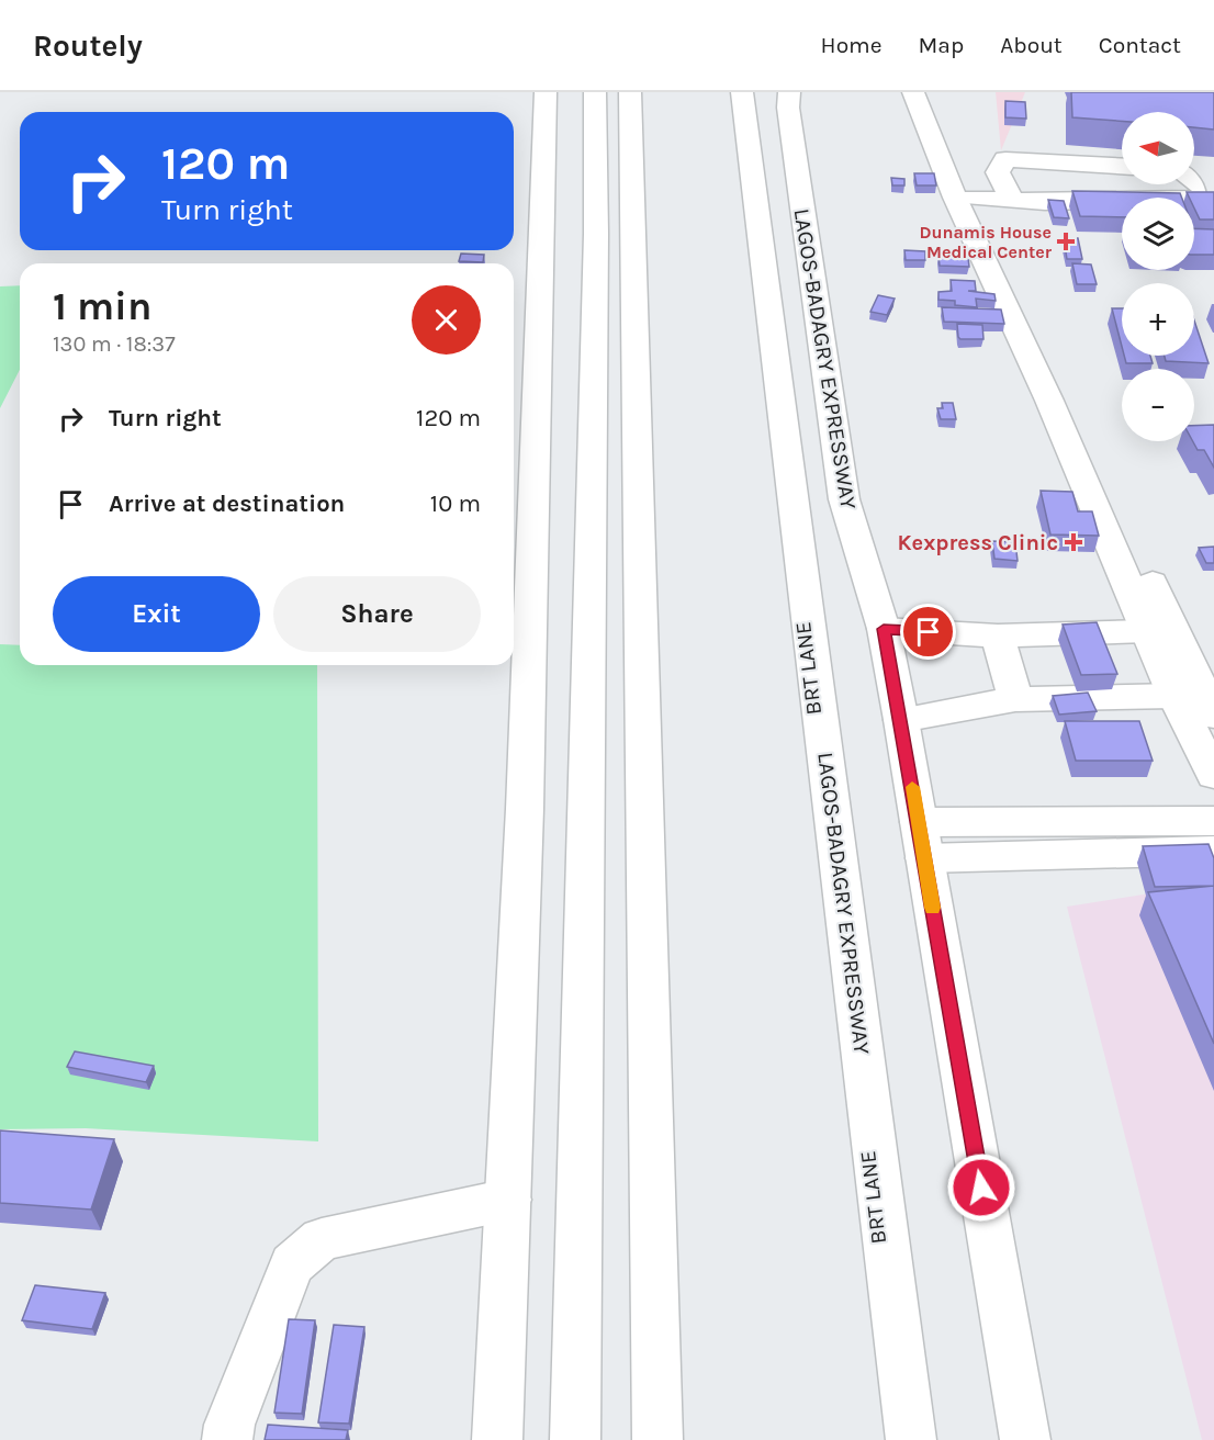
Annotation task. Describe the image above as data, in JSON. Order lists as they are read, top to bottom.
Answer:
{
  "streets": {
    "main road": ["LAGOS-BADAGRY EXPRESSWAY", "BRT LANE"]
  },
  "places": {
    "health": ["Dunamis House Medical Center", "Kexpress Clinic"]
  },
  "north": "left",
  "page": {
    "header": "Routely",
    "nav": [
      "Home",
      "Map",
      "About",
      "Contact"
    ],
    "map_buttons": ["+", "−"],
    "turn": ["120 m", "Turn right"],
    "heading": ["1 min", "130 m · 18:37"],
    "list": [
      {
        "name": "Turn right",
        "value": "120 m"
      },
      {
        "name": "Arrive at destination",
        "value": "10 m"
      }
    ],
    "buttons": ["Exit", "Share"]
  }
}
